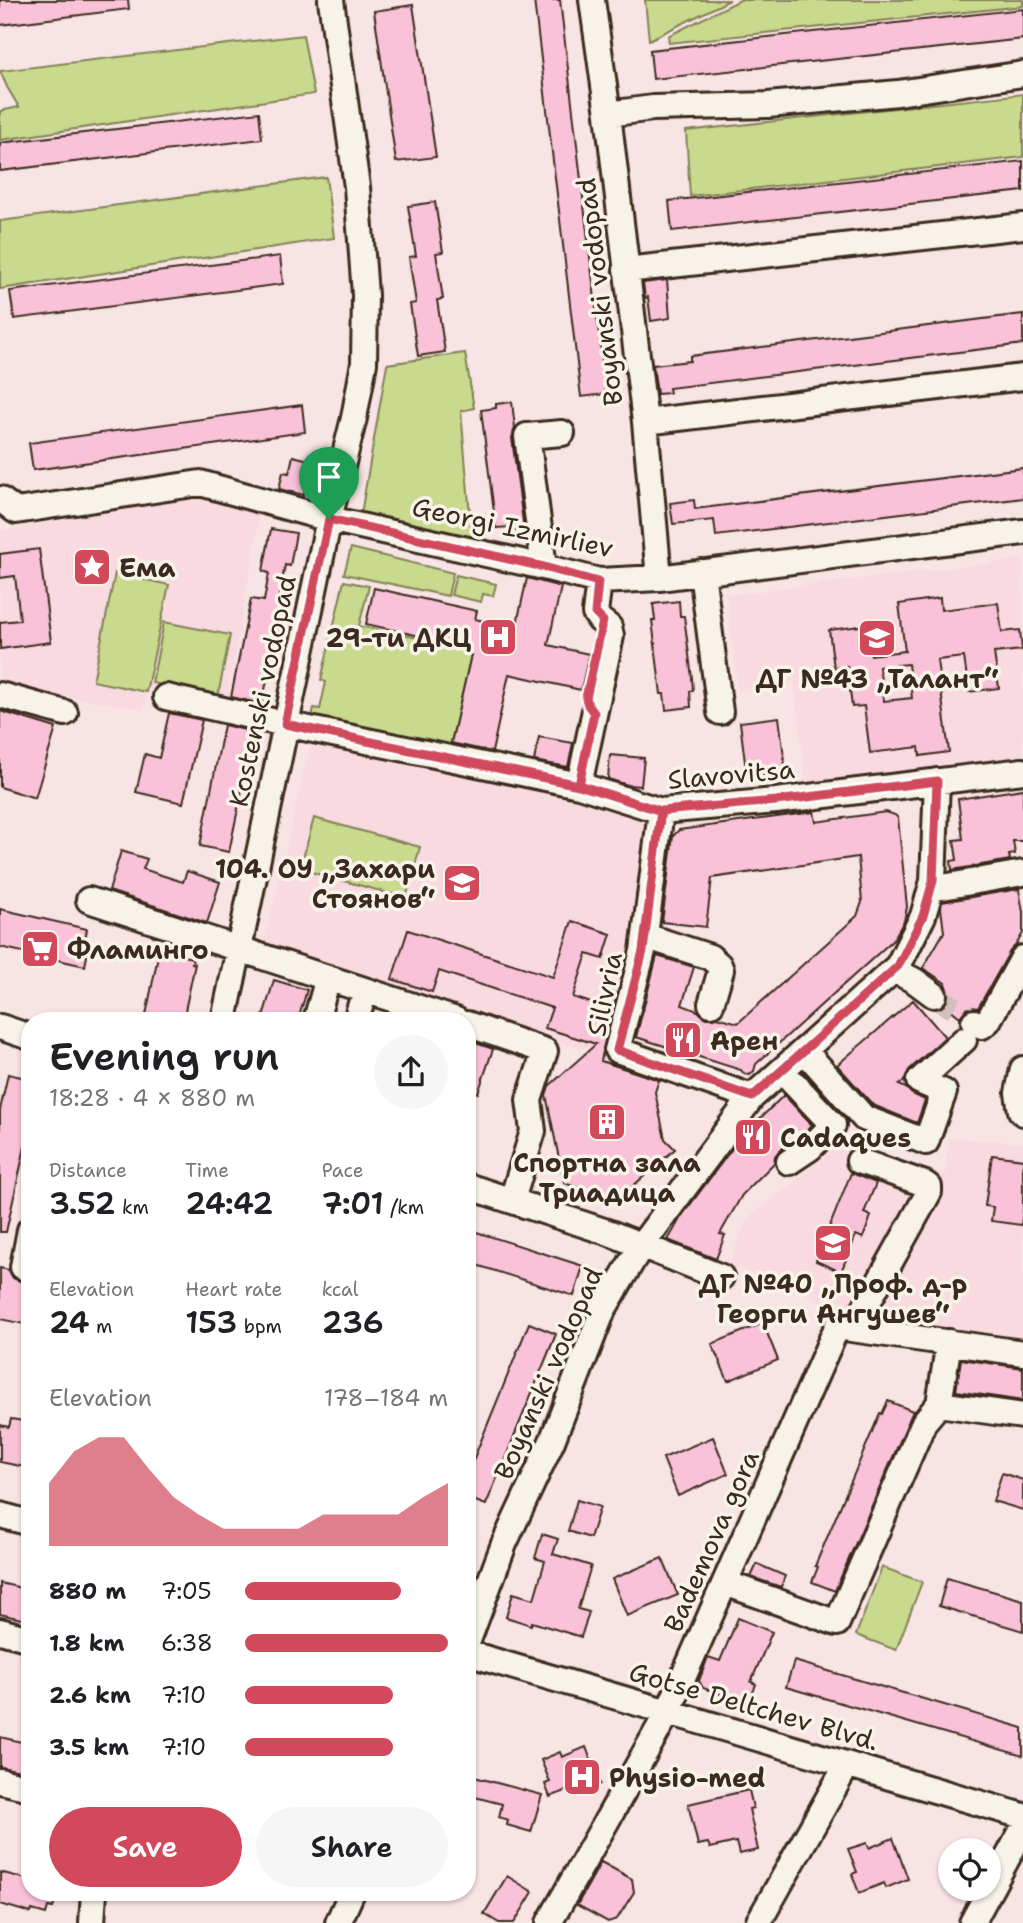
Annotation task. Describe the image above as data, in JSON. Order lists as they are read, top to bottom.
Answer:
{
  "streets": {
    "street": [
      "Boyanski vodopad",
      "Georgi Izmirliev",
      "Kostenski vodopad",
      "Slavovitsa",
      "Silivria",
      "Bademova gora",
      "Gotse Deltchev Blvd."
    ]
  },
  "crossings": [
    ["Boyanski vodopad", "Georgi Izmirliev"],
    ["Boyanski vodopad", "Slavovitsa"],
    ["Boyanski vodopad", "Silivria"],
    ["Georgi Izmirliev", "Kostenski vodopad"],
    ["Kostenski vodopad", "Slavovitsa"],
    ["Slavovitsa", "Silivria"],
    ["Bademova gora", "Gotse Deltchev Blvd."]
  ],
  "places": {
    "place": ["Ема"],
    "hospital": ["29-ти ДКЦ", "Physio-med"],
    "school or university": ["ДГ №43 „Талант“", "104. ОУ „Захари Стоянов“", "ДГ №40 „Проф. д-р Георги Ангушев“"],
    "supermarket": ["Фламинго"],
    "restaurant": ["Арен", "Cadaques"],
    "building": ["Спортна зала Триадица"]
  },
  "page": {
    "heading": ["Evening run", "18:28 · 4 × 880 m"],
    "stats": [
      ["Distance", "3.52 km"],
      ["Time", "24:42"],
      ["Pace", "7:01 /km"],
      ["Elevation", "24 m"],
      ["Heart rate", "153 bpm"],
      ["kcal", "236"]
    ],
    "chart": ["Elevation", "178–184 m"],
    "list": [
      {
        "name": "880 m",
        "note": "7:05"
      },
      {
        "name": "1.8 km",
        "note": "6:38"
      },
      {
        "name": "2.6 km",
        "note": "7:10"
      },
      {
        "name": "3.5 km",
        "note": "7:10"
      }
    ],
    "buttons": ["Save", "Share"]
  }
}
